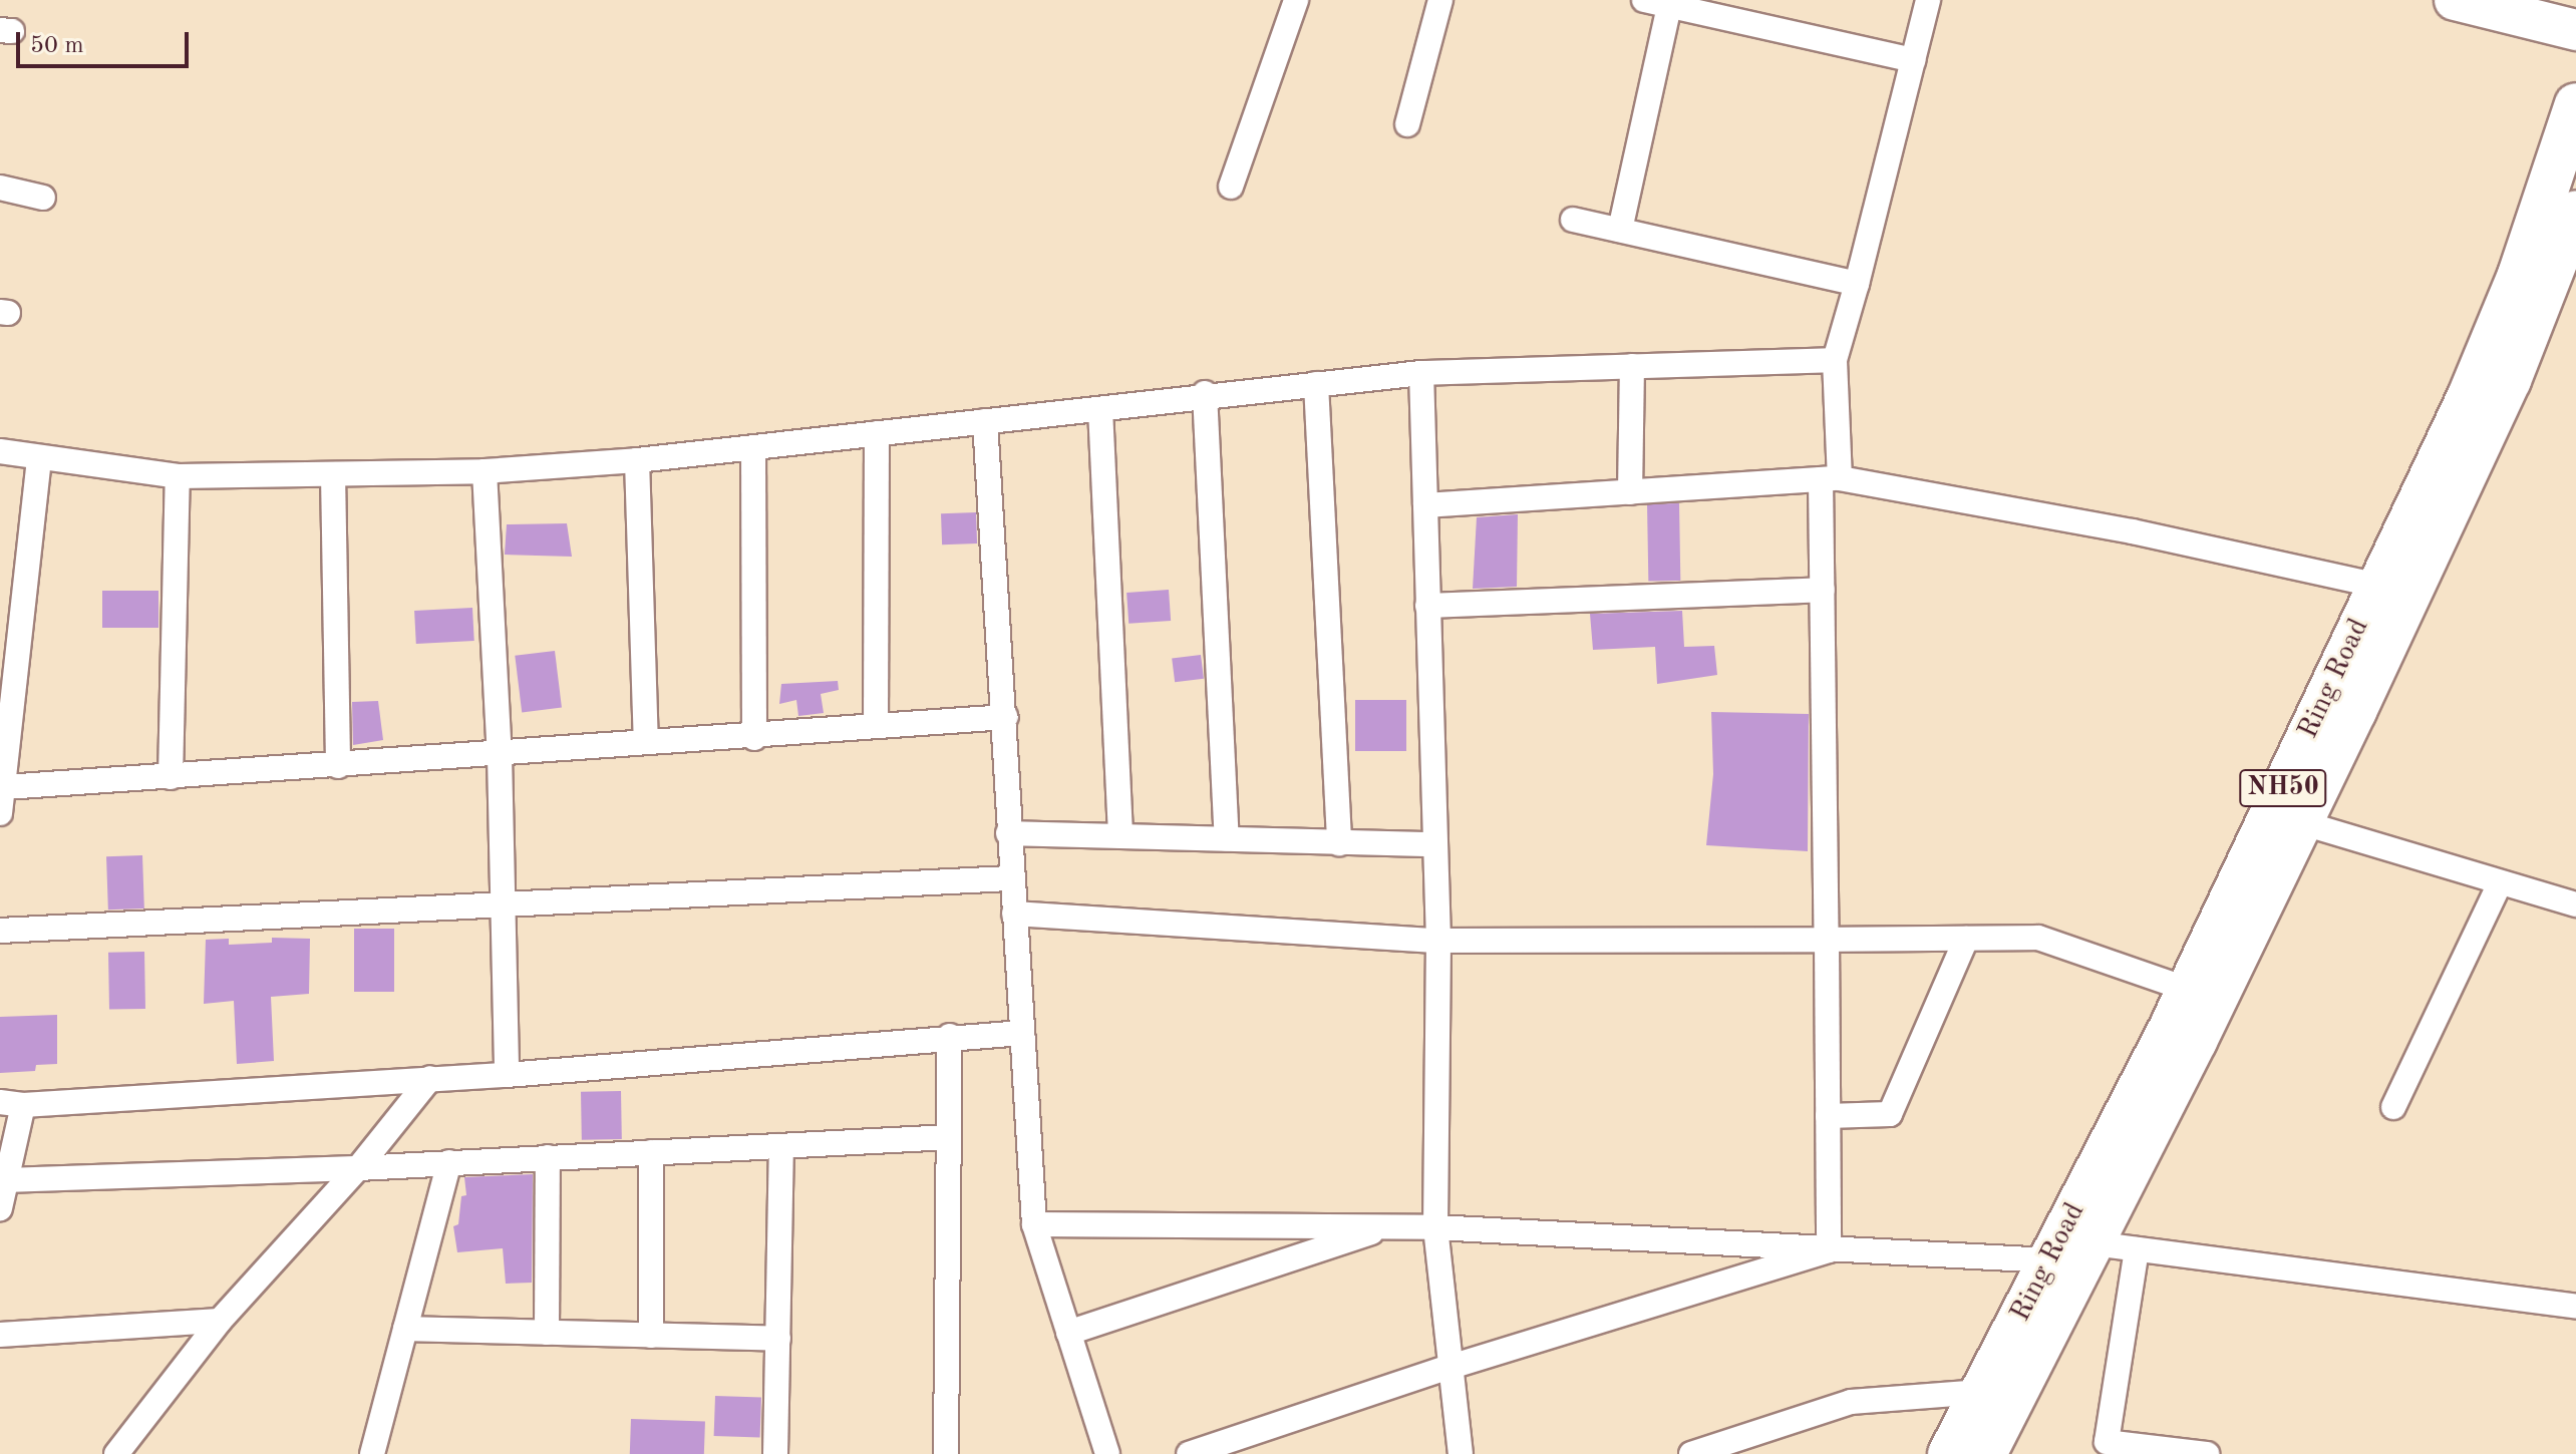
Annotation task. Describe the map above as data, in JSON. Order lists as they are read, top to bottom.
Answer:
{
  "streets": {
    "highway": ["Ring Road", "NH50"]
  },
  "scale_bar": "50 m"
}
